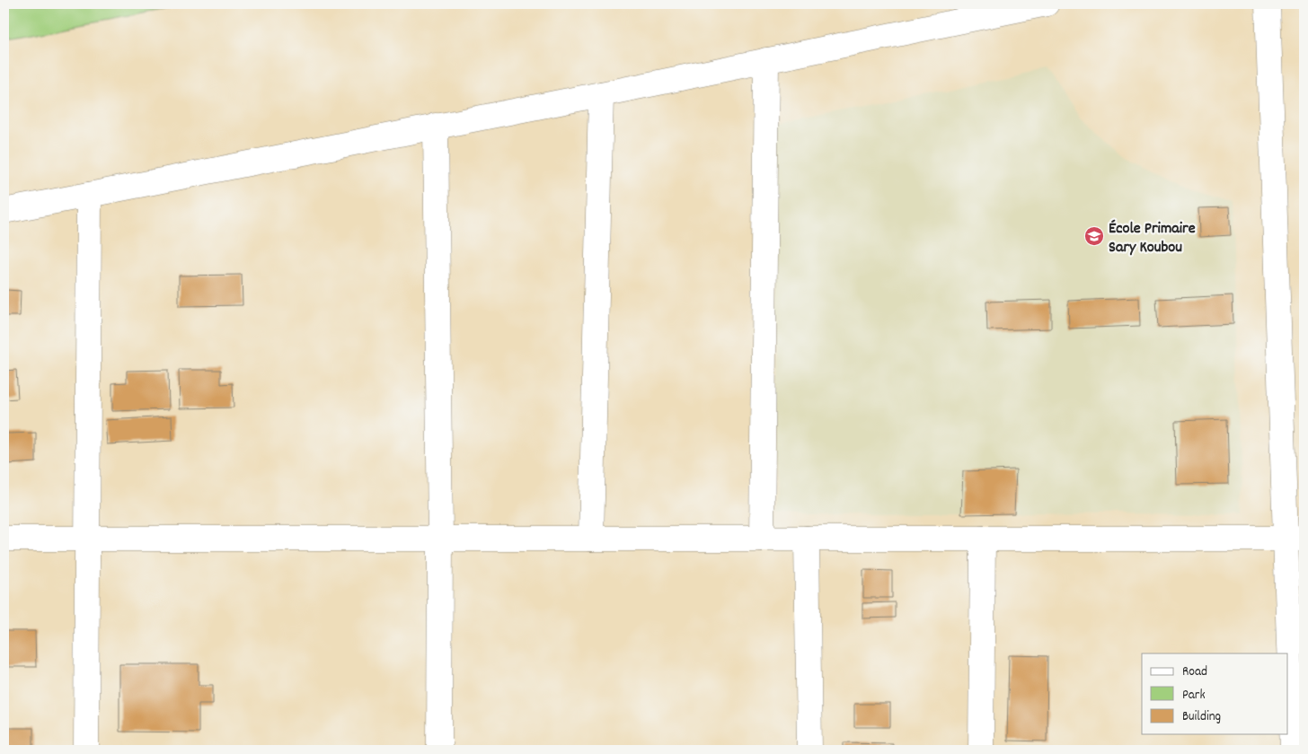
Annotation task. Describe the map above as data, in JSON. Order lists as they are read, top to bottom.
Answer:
{
  "places": {
    "school or university": ["École Primaire Sary Koubou"]
  },
  "legend": ["Road", "Park", "Building"]
}
